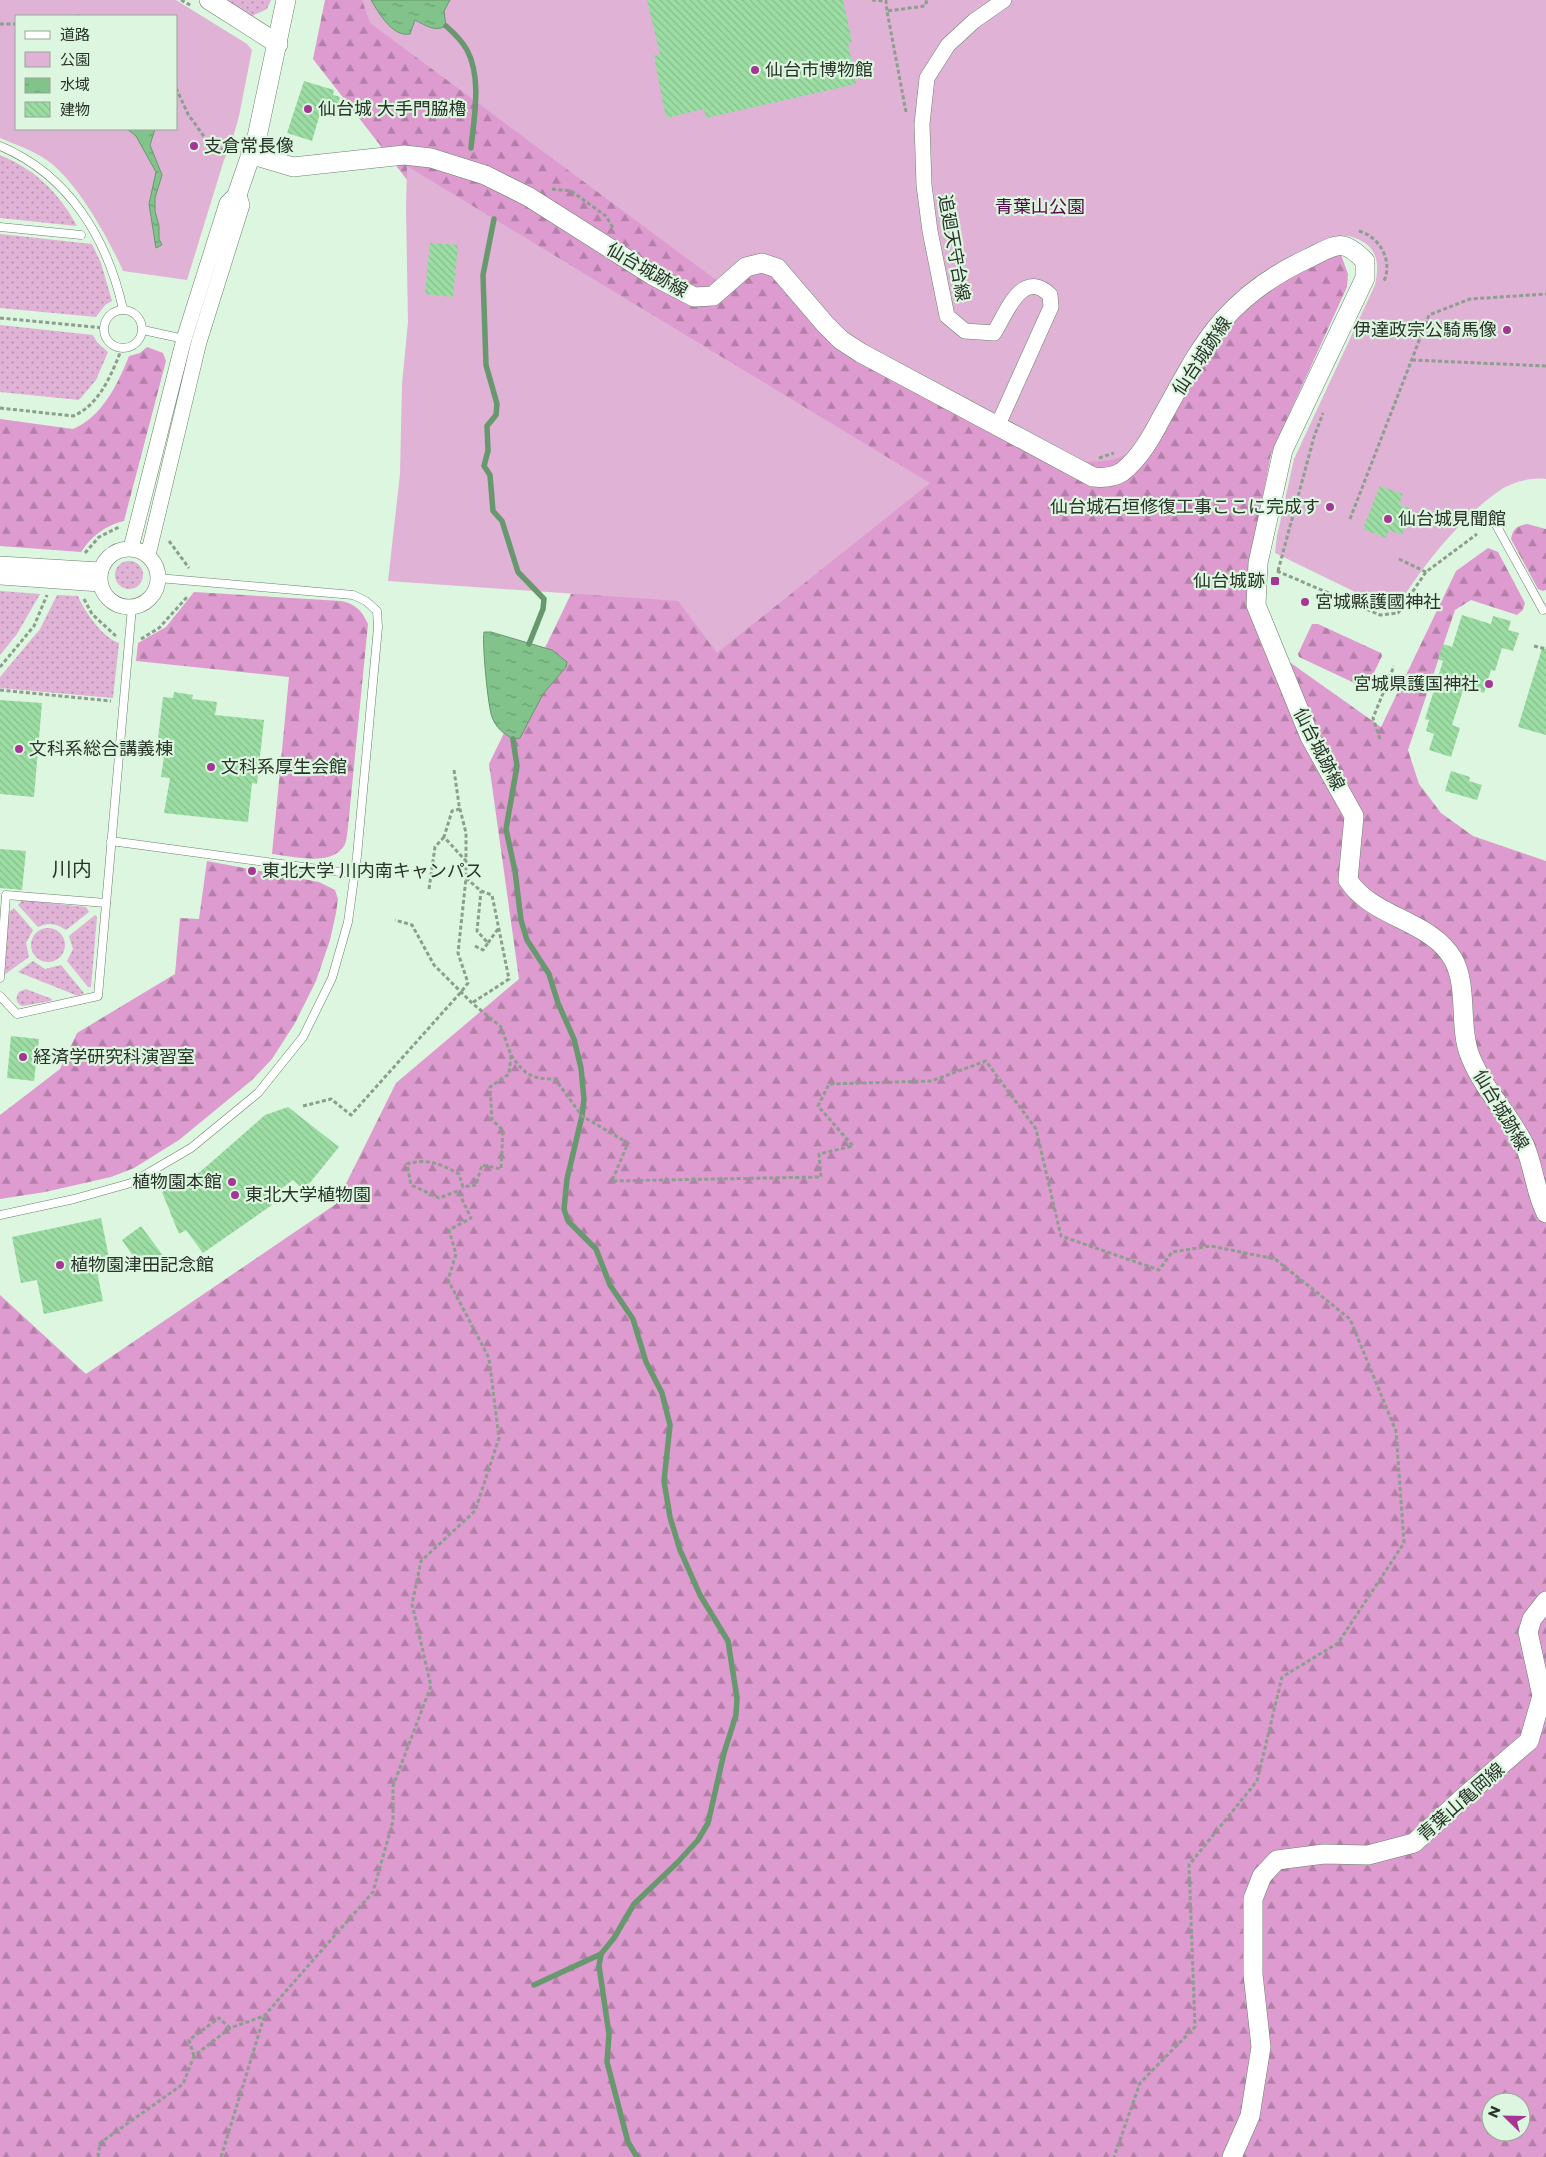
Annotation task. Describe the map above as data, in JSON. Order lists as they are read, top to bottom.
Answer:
{
  "streets": {
    "street": ["追廻天守台線", "仙台城跡線", "青葉山亀岡線"]
  },
  "crossings": [
    ["追廻天守台線", "仙台城跡線"]
  ],
  "districts": ["川内"],
  "parks": ["青葉山公園"],
  "places": {
    "other": [
      "仙台市博物館",
      "仙台城 大手門脇櫓",
      "支倉常長像",
      "伊達政宗公騎馬像",
      "仙台城石垣修復工事ここに完成す",
      "仙台城見聞館",
      "宮城縣護國神社",
      "宮城県護国神社",
      "文科系総合講義棟",
      "文科系厚生会館",
      "東北大学 川内南キャンパス",
      "経済学研究科演習室",
      "植物園本館",
      "東北大学植物園",
      "植物園津田記念館"
    ],
    "transit": ["仙台城跡"]
  },
  "legend": [
    "道路",
    "公園",
    "水域",
    "建物"
  ],
  "north": "top left"
}
